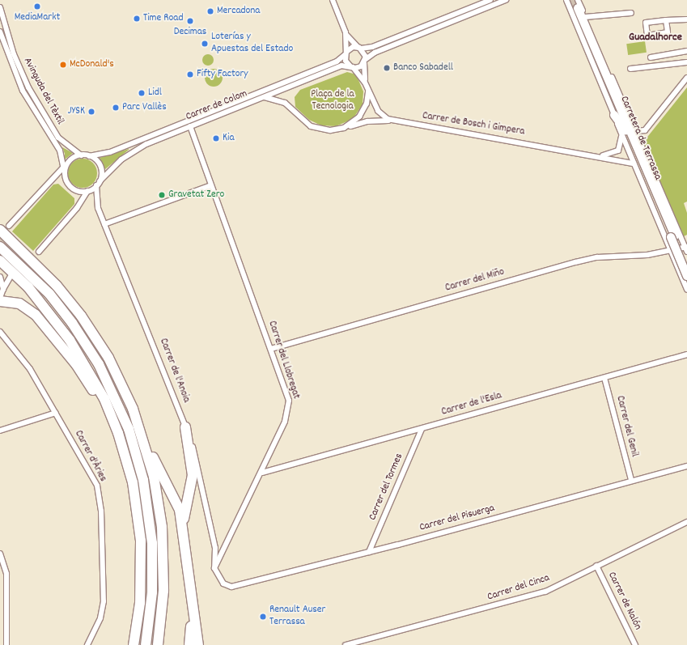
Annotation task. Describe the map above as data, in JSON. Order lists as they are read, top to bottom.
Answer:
{
  "streets": {
    "main road": ["Carretera de Terrassa"],
    "street": [
      "Avinguda del Tèxtil",
      "Carrer de Colom",
      "Carrer de Bosch i Gimpera",
      "Carrer del Miño",
      "Carrer del Llobregat",
      "Carrer de l'Anoia",
      "Carrer de l'Esla",
      "Carrer del Genil",
      "Carrer d'Àries",
      "Carrer del Tormes",
      "Carrer del Pisuerga",
      "Carrer del Cinca",
      "Carrer de Nalón"
    ]
  },
  "crossings": [
    ["Avinguda del Tèxtil", "Carrer de Colom"],
    ["Avinguda del Tèxtil", "Carrer de l'Anoia"],
    ["Carrer de Colom", "Carrer de Bosch i Gimpera"],
    ["Carrer de Colom", "Carrer del Llobregat"],
    ["Carrer de Colom", "Carrer de l'Anoia"],
    ["Carrer de Bosch i Gimpera", "Carretera de Terrassa"],
    ["Carrer del Miño", "Carrer del Llobregat"],
    ["Carrer del Llobregat", "Carrer de l'Anoia"],
    ["Carrer del Llobregat", "Carrer de l'Esla"],
    ["Carrer del Llobregat", "Carrer del Pisuerga"],
    ["Carrer de l'Anoia", "Carrer del Pisuerga"],
    ["Carrer de l'Esla", "Carrer del Genil"],
    ["Carrer de l'Esla", "Carrer del Tormes"],
    ["Carrer del Genil", "Carrer del Pisuerga"],
    ["Carrer del Tormes", "Carrer del Pisuerga"],
    ["Carrer del Cinca", "Carrer de Nalón"]
  ],
  "districts": ["Guadalhorce"],
  "parks": ["Plaça de la Tecnologia"],
  "places": [
    "MediaMarkt",
    "Mercadona",
    "Time Road",
    "Decimas",
    "Loterías y Apuestas del Estado",
    "McDonald's",
    "Banco Sabadell",
    "Fifty Factory",
    "Lidl",
    "Parc Vallès",
    "JYSK",
    "Kia",
    "Gravetat Zero",
    "Renault Auser Terrassa"
  ]
}
